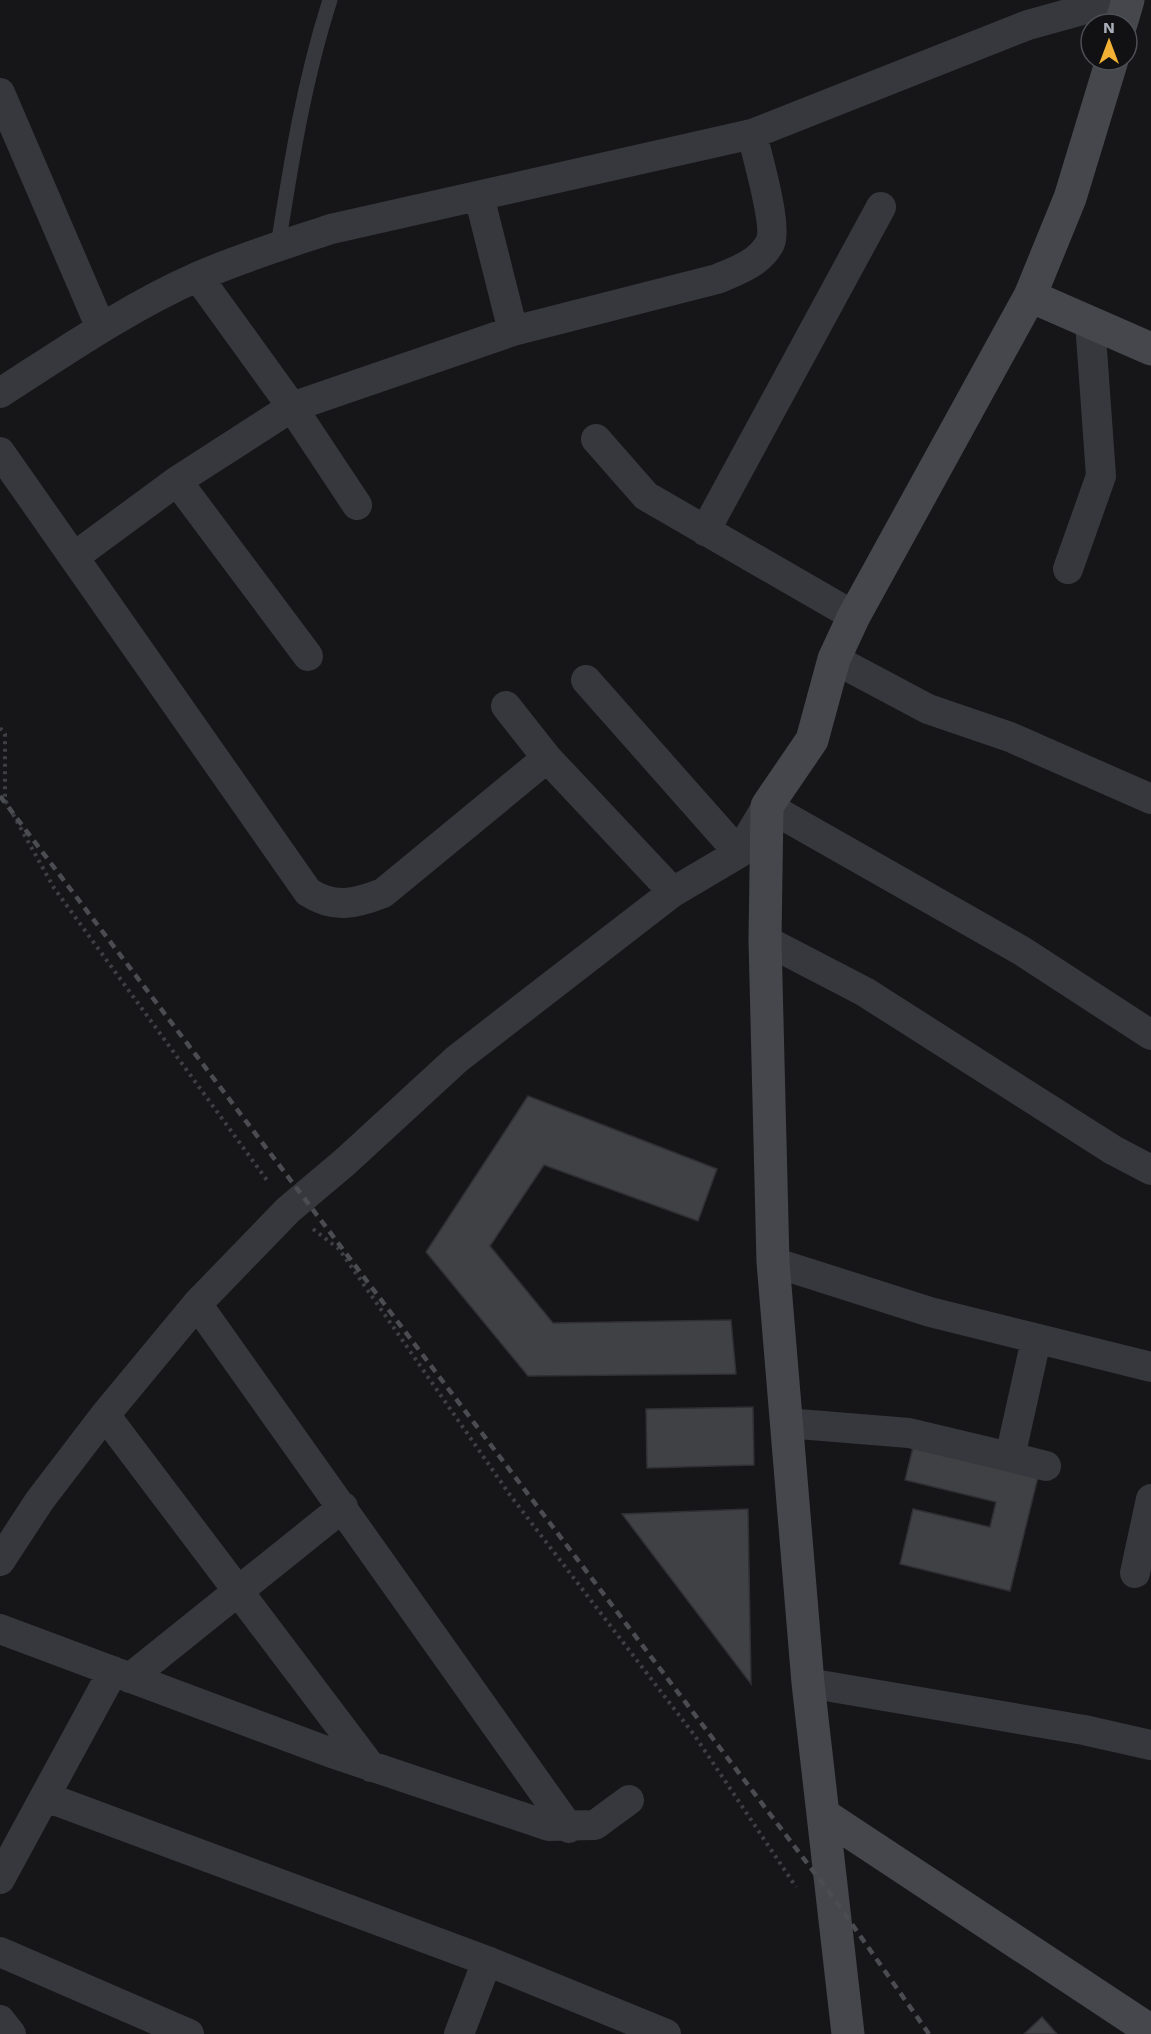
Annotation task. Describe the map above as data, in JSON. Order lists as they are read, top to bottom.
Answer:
{
  "north": "top"
}
